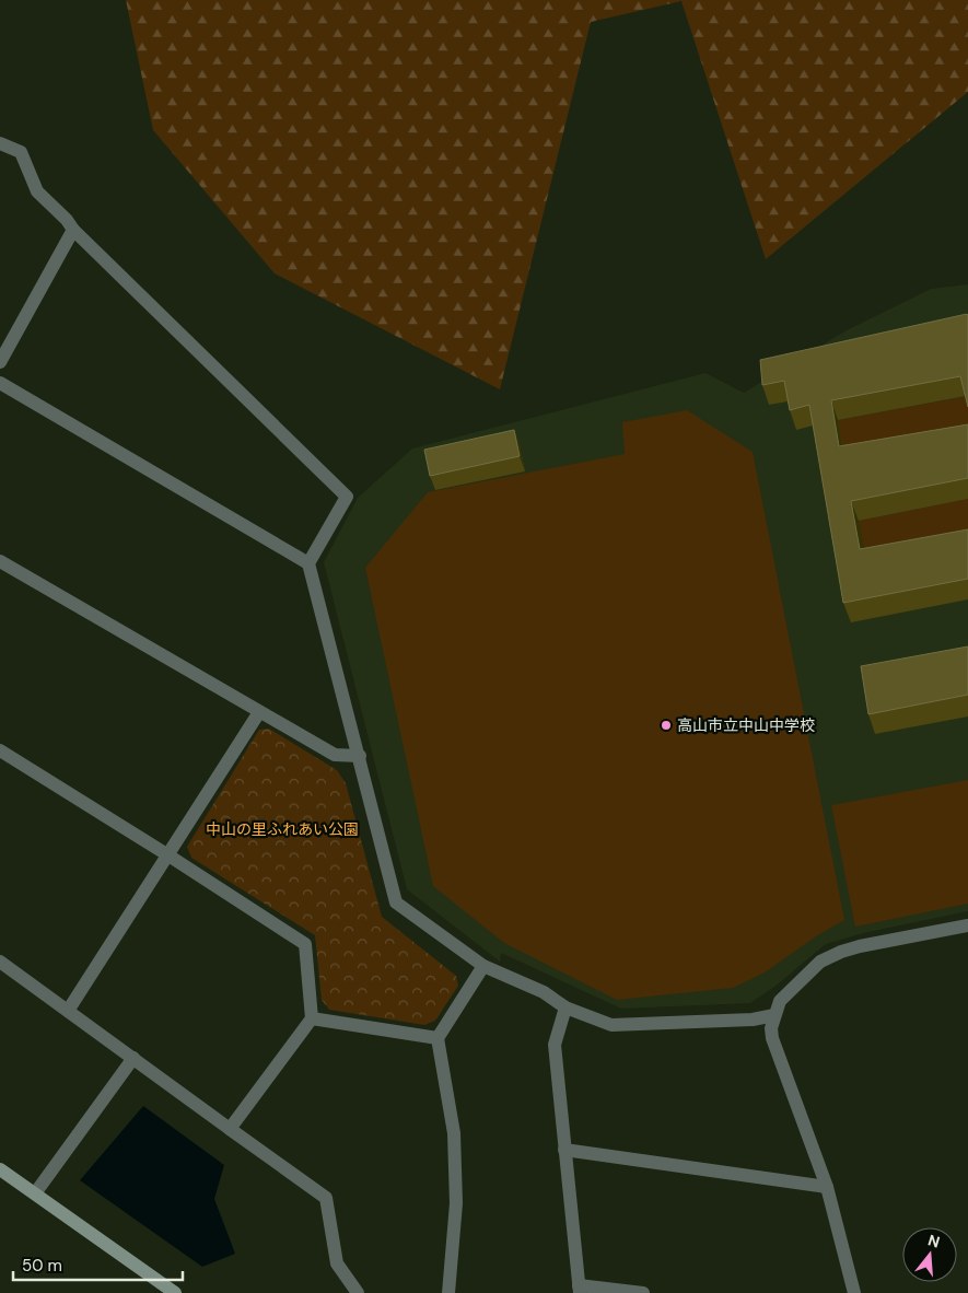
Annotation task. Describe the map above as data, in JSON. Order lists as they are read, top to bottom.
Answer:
{
  "parks": ["中山の里ふれあい公園"],
  "places": ["高山市立中山中学校"],
  "scale_bar": "50 m",
  "north": "top"
}
